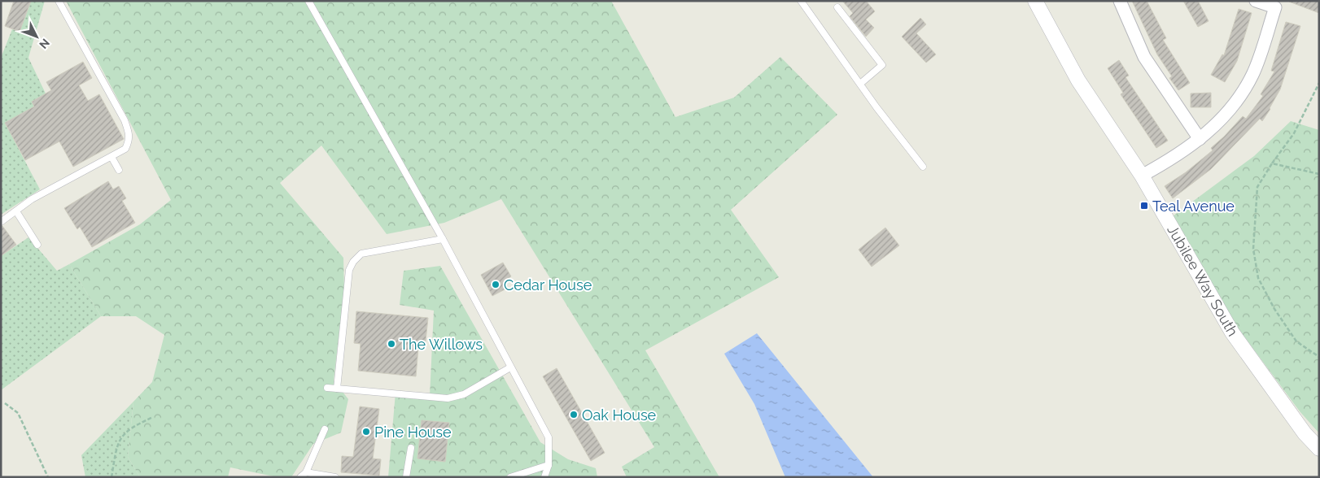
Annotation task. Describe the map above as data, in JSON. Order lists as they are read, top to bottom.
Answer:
{
  "streets": {
    "street": ["Jubilee Way South"]
  },
  "places": {
    "transit": ["Teal Avenue"],
    "other": [
      "Cedar House",
      "The Willows",
      "Oak House",
      "Pine House"
    ]
  },
  "north": "bottom right"
}
